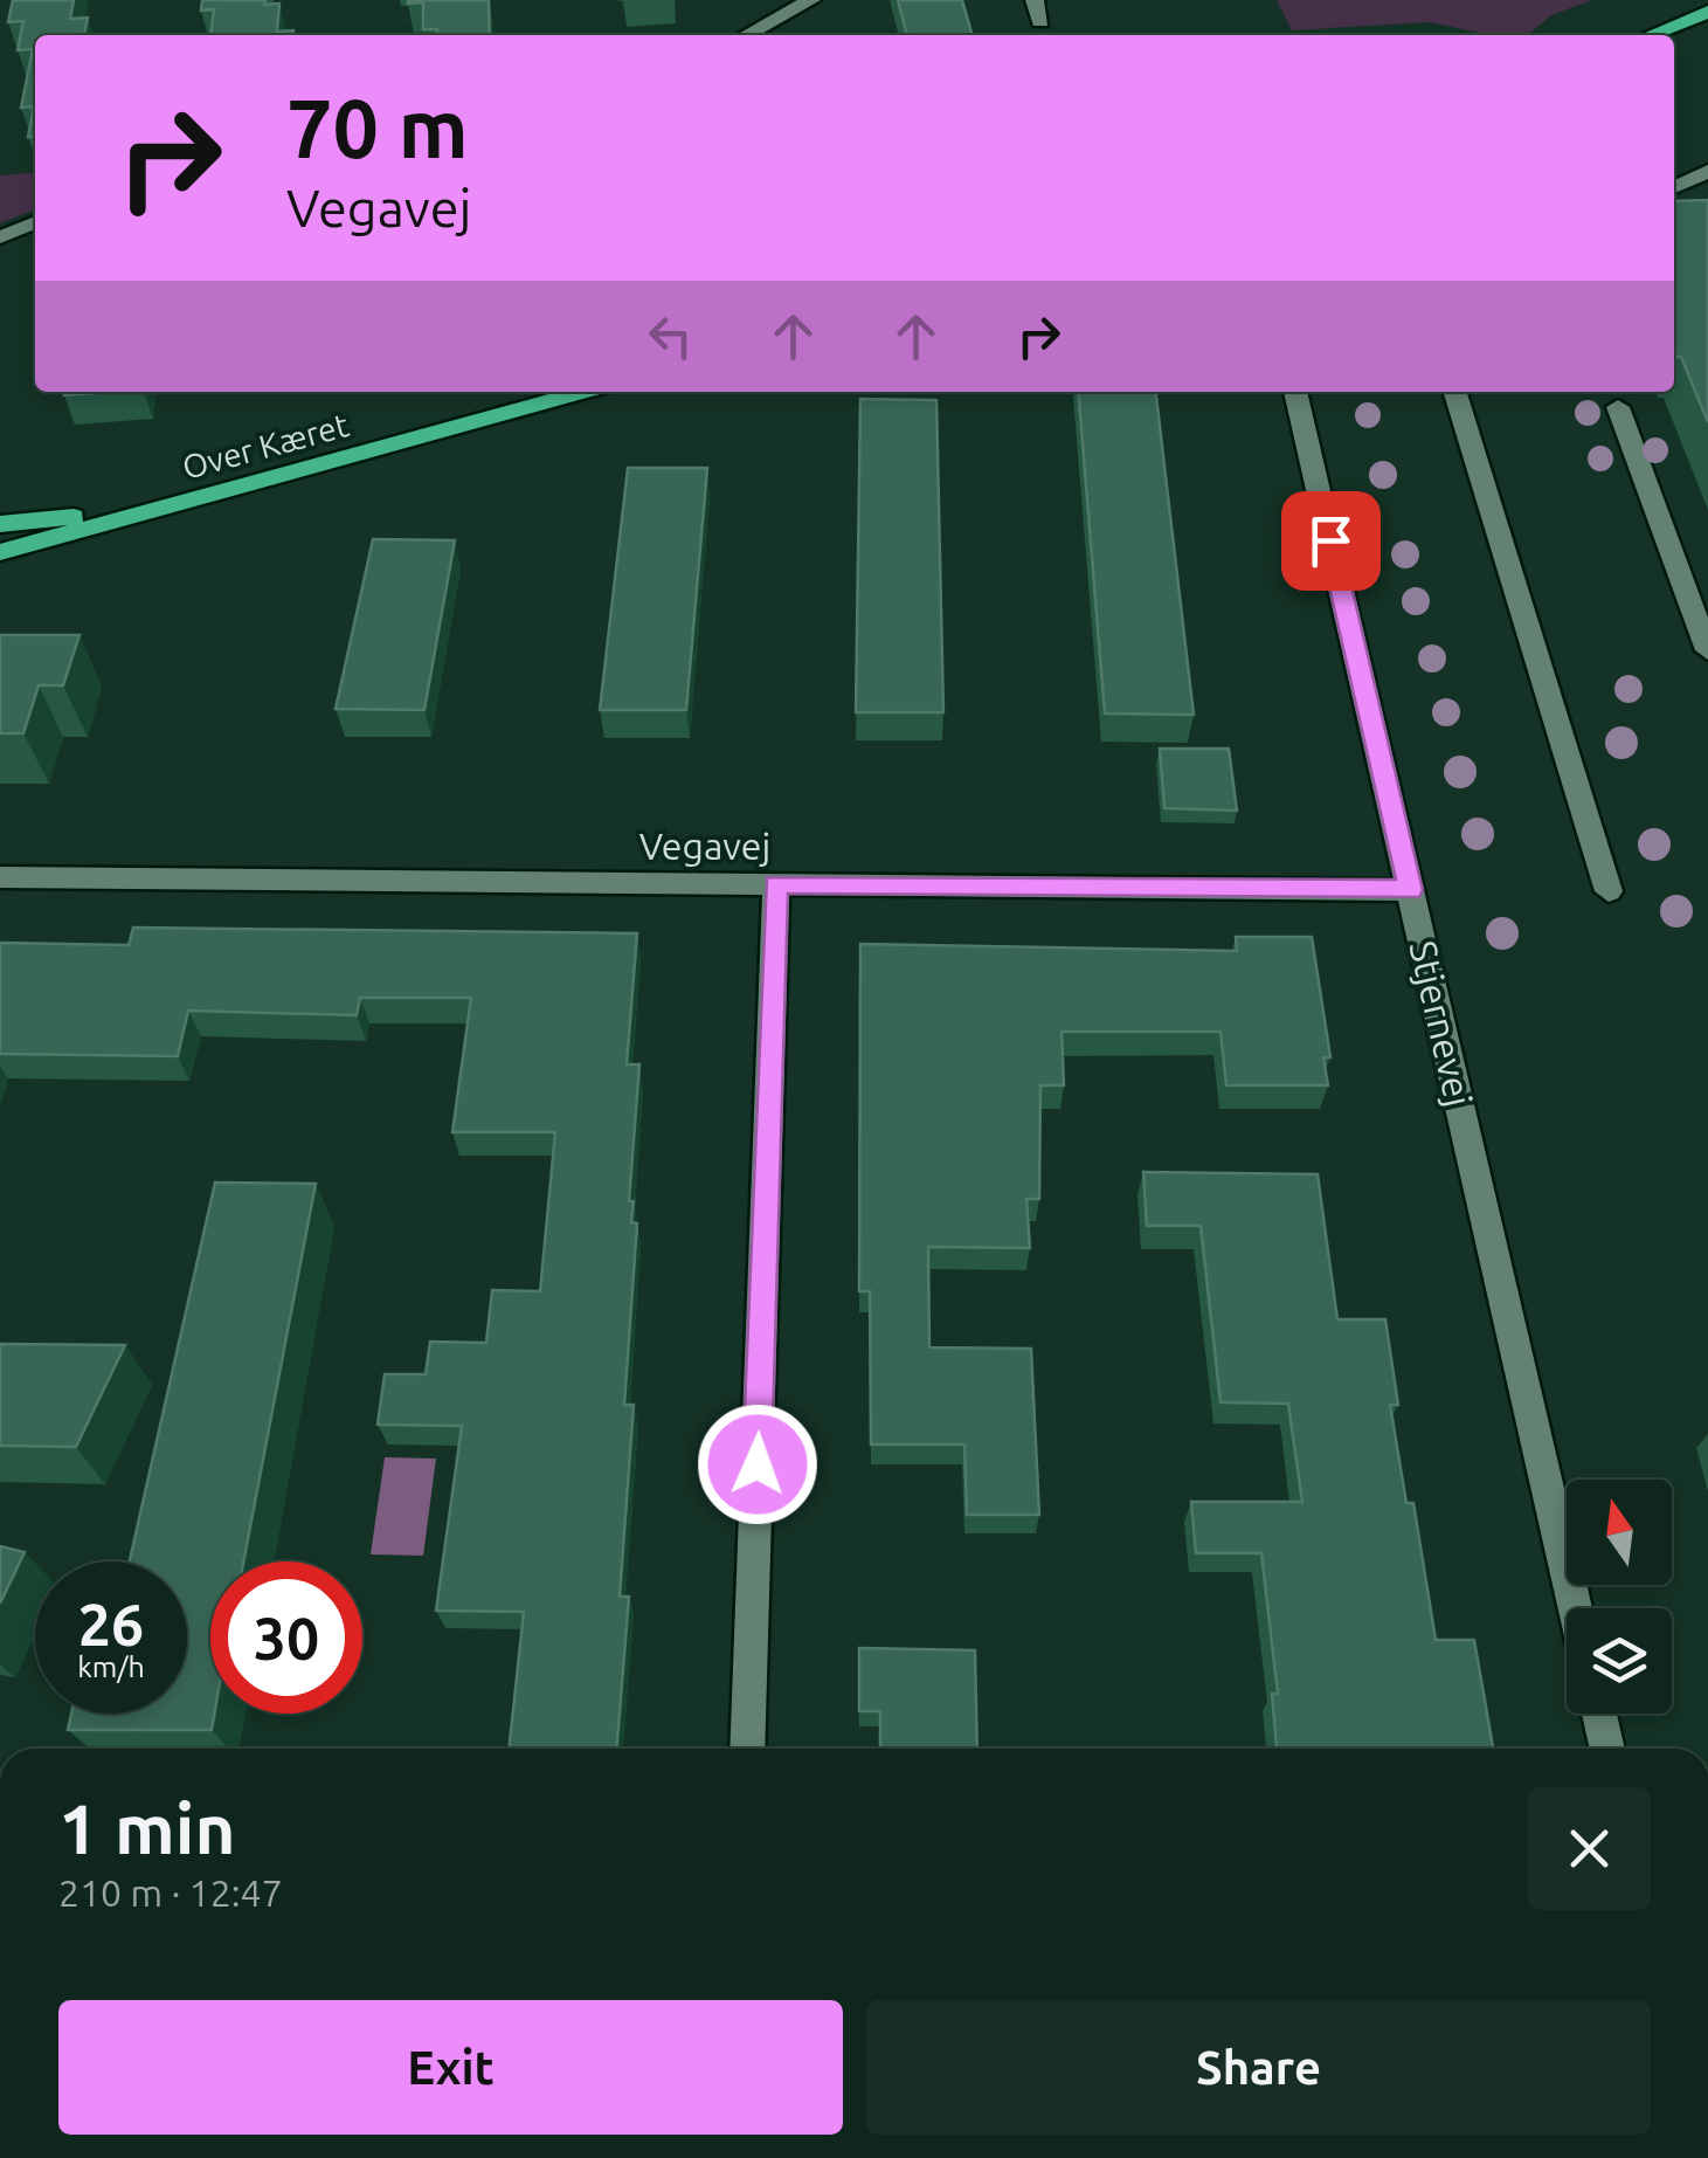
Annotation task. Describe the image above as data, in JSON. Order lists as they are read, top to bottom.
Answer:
{
  "streets": {
    "main road": ["Over Kæret"],
    "street": ["Vegavej", "Stjernevej"]
  },
  "crossings": [
    ["Vegavej", "Stjernevej"]
  ],
  "north": "top",
  "page": {
    "turn": ["70 m", "Vegavej"],
    "speed": "26 km/h",
    "limit": "30",
    "heading": ["1 min", "210 m · 12:47"],
    "buttons": ["Exit", "Share"]
  }
}
